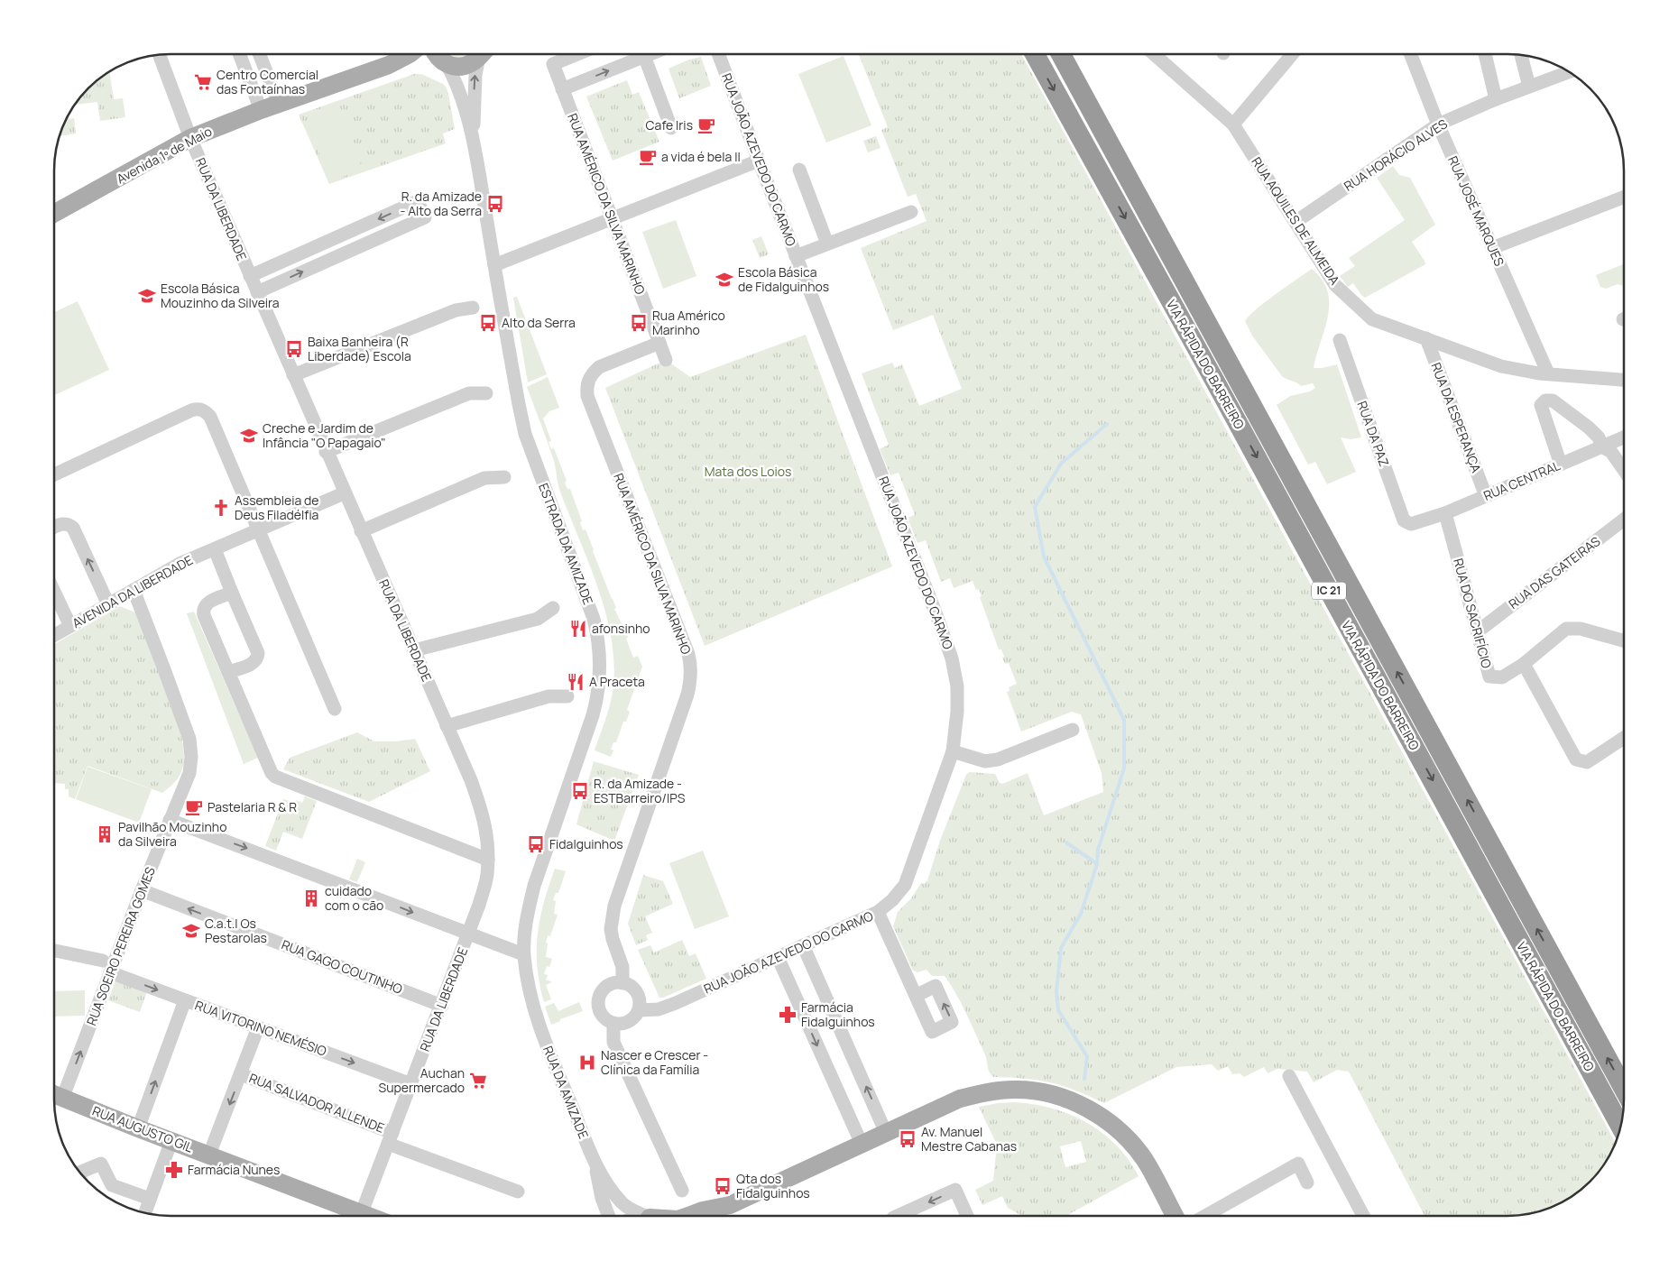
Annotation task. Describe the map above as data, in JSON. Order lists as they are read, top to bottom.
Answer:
{
  "streets": {
    "highway": ["VIA RÁPIDA DO BARREIRO", "IC 21"],
    "main road": ["Avenida 1º de Maio", "RUA AUGUSTO GIL"],
    "street": [
      "RUA HORÁCIO ALVES",
      "RUA JOÃO AZEVEDO DO CARMO",
      "RUA AMÉRICO DA SILVA MARINHO",
      "RUA DA LIBERDADE",
      "RUA JOSÉ MARQUES",
      "RUA AQUILES DE ALMEIDA",
      "RUA DA ESPERANÇA",
      "RUA DA PAZ",
      "RUA CENTRAL",
      "ESTRADA DA AMIZADE",
      "RUA DAS GATEIRAS",
      "AVENIDA DA LIBERDADE",
      "RUA DO SACRIFÍCIO",
      "RUA SOEIRO PEREIRA GOMES",
      "RUA GAGO COUTINHO",
      "RUA VITORINO NEMÉSIO",
      "RUA DA AMIZADE",
      "RUA SALVADOR ALLENDE"
    ]
  },
  "crossings": [
    ["Avenida 1º de Maio", "RUA DA LIBERDADE"],
    ["RUA HORÁCIO ALVES", "RUA JOSÉ MARQUES"],
    ["RUA HORÁCIO ALVES", "RUA AQUILES DE ALMEIDA"],
    ["RUA JOÃO AZEVEDO DO CARMO", "RUA AMÉRICO DA SILVA MARINHO"],
    ["RUA DA LIBERDADE", "AVENIDA DA LIBERDADE"],
    ["RUA DA LIBERDADE", "RUA GAGO COUTINHO"],
    ["RUA DA LIBERDADE", "RUA VITORINO NEMÉSIO"],
    ["RUA DA LIBERDADE", "RUA SALVADOR ALLENDE"],
    ["RUA JOSÉ MARQUES", "RUA AQUILES DE ALMEIDA"],
    ["RUA AQUILES DE ALMEIDA", "RUA DA ESPERANÇA"],
    ["RUA DA ESPERANÇA", "RUA CENTRAL"],
    ["RUA DA PAZ", "RUA CENTRAL"],
    ["RUA CENTRAL", "RUA DO SACRIFÍCIO"],
    ["ESTRADA DA AMIZADE", "RUA DA AMIZADE"],
    ["RUA DAS GATEIRAS", "RUA DO SACRIFÍCIO"],
    ["AVENIDA DA LIBERDADE", "RUA SOEIRO PEREIRA GOMES"],
    ["RUA SOEIRO PEREIRA GOMES", "RUA GAGO COUTINHO"],
    ["RUA SOEIRO PEREIRA GOMES", "RUA VITORINO NEMÉSIO"],
    ["RUA SOEIRO PEREIRA GOMES", "RUA AUGUSTO GIL"]
  ],
  "one_way": ["RUA VITORINO NEMÉSIO"],
  "parks": ["Mata dos Loios"],
  "places": {
    "supermarket": ["Centro Comercial das Fontaínhas", "Auchan Supermercado"],
    "cafe": ["Cafe Iris", "a vida é bela II", "Pastelaria R & R"],
    "bus stop": [
      "R. da Amizade - Alto da Serra",
      "Alto da Serra",
      "Rua Américo Marinho",
      "Baixa Banheira (R Liberdade) Escola",
      "R. da Amizade - ESTBarreiro/IPS",
      "Fidalguinhos",
      "Av. Manuel Mestre Cabanas",
      "Qta dos Fidalguinhos"
    ],
    "school or university": [
      "Escola Básica de Fidalguinhos",
      "Escola Básica Mouzinho da Silveira",
      "Creche e Jardim de Infância \"O Papagaio\"",
      "C.a.t.l Os Pestarolas"
    ],
    "church": ["Assembleia de Deus Filadélfia"],
    "restaurant": ["afonsinho", "A Praceta"],
    "building": ["Pavilhão Mouzinho da Silveira", "cuidado com o cão"],
    "pharmacy": ["Farmácia Fidalguinhos", "Farmácia Nunes"],
    "hospital": ["Nascer e Crescer - Clínica da Família"]
  }
}
